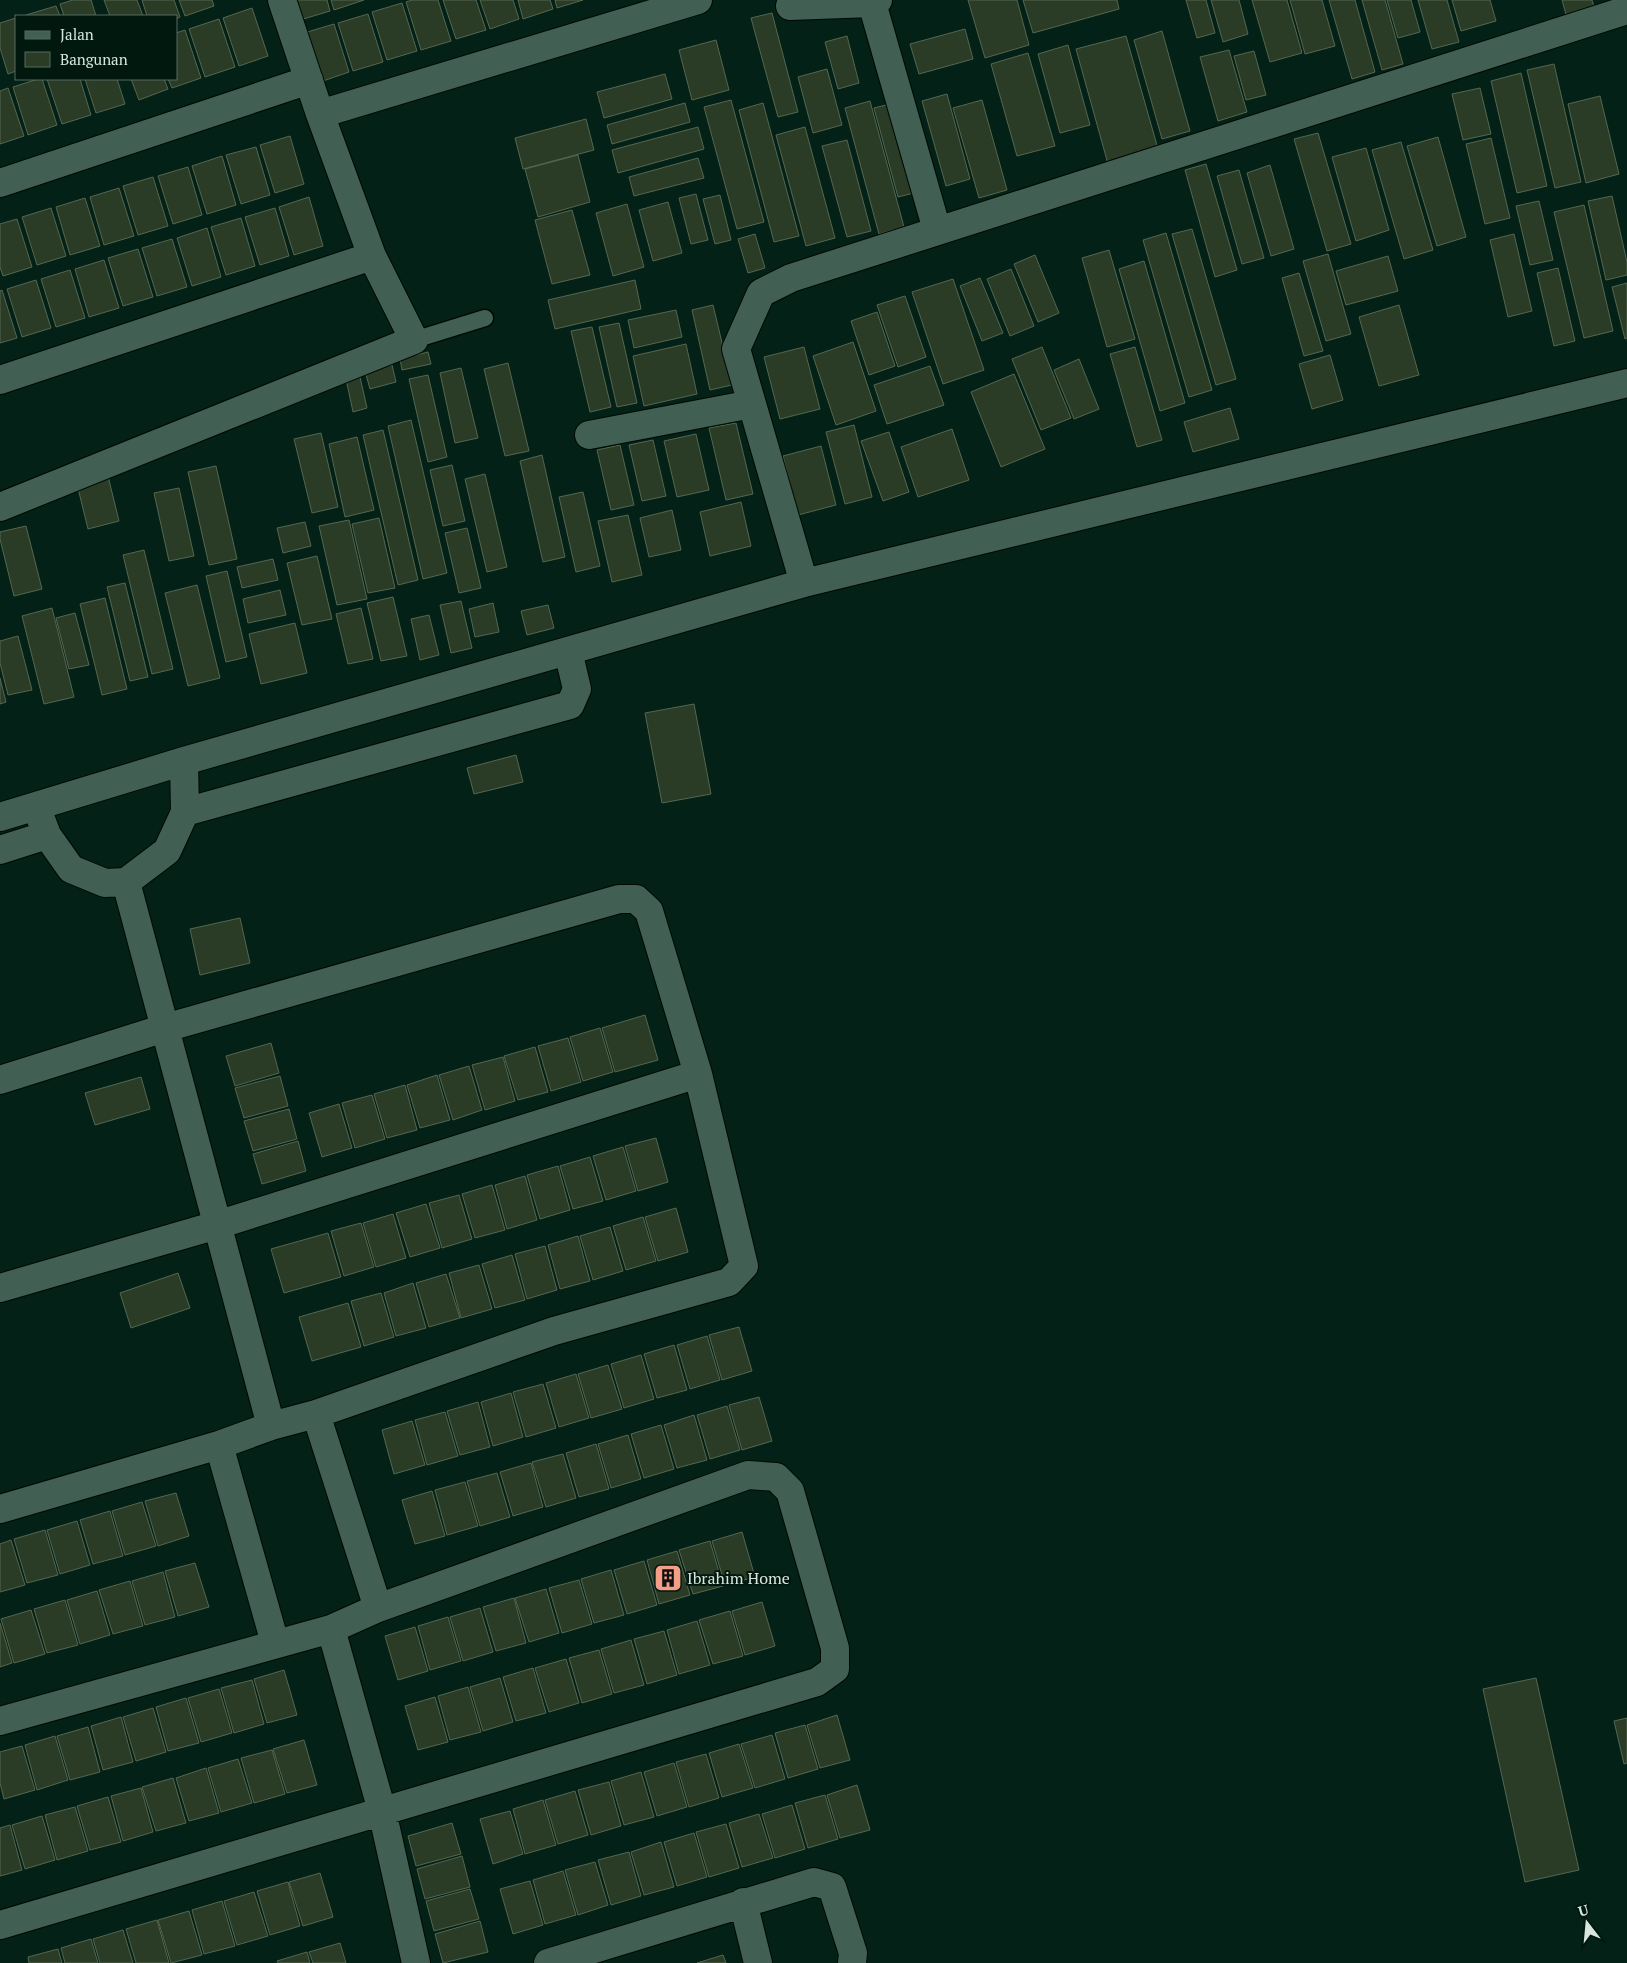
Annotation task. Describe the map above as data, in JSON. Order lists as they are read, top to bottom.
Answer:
{
  "places": {
    "building": ["Ibrahim Home"]
  },
  "legend": ["Jalan", "Bangunan"],
  "north": "top"
}
